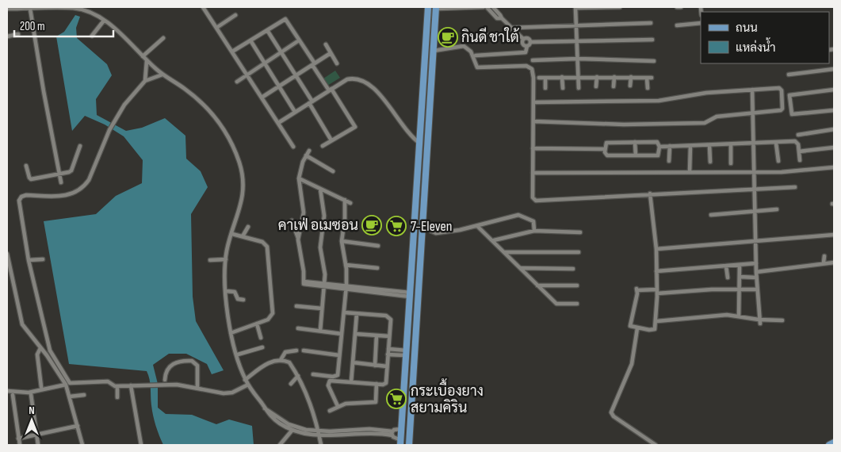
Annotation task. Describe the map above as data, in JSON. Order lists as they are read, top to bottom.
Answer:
{
  "places": {
    "cafe": ["กินดี ชาใต้", "คาเฟ่ อเมซอน"],
    "supermarket": ["7-Eleven", "กระเบื้องยาง สยามคิริน"]
  },
  "legend": ["ถนน", "แหล่งน้ำ"],
  "scale_bar": "200 m",
  "north": "top"
}
